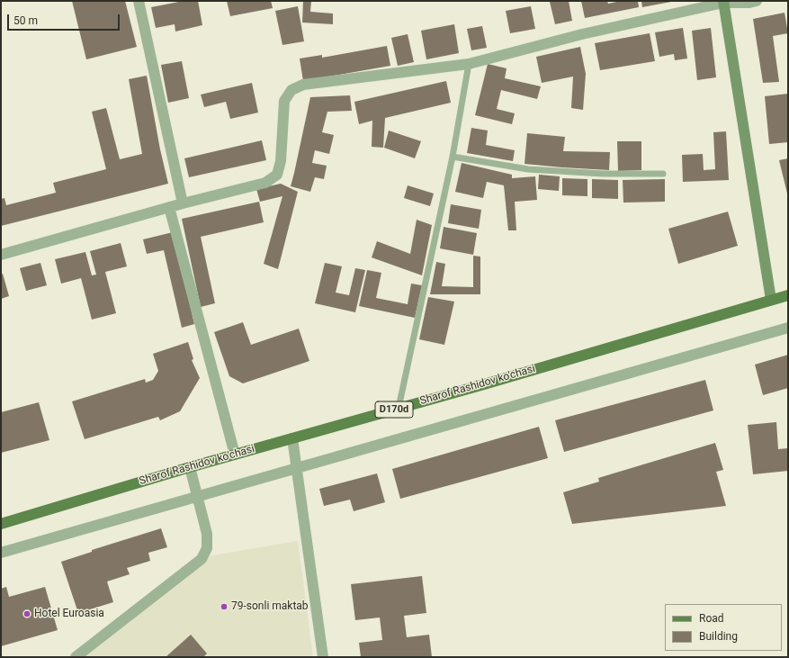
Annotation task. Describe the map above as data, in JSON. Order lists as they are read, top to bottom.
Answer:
{
  "streets": {
    "main road": ["Sharof Rashidov ko'chasi", "D170d"]
  },
  "places": ["79-sonli maktab", "Hotel Euroasia"],
  "legend": ["Road", "Building"],
  "scale_bar": "50 m"
}
